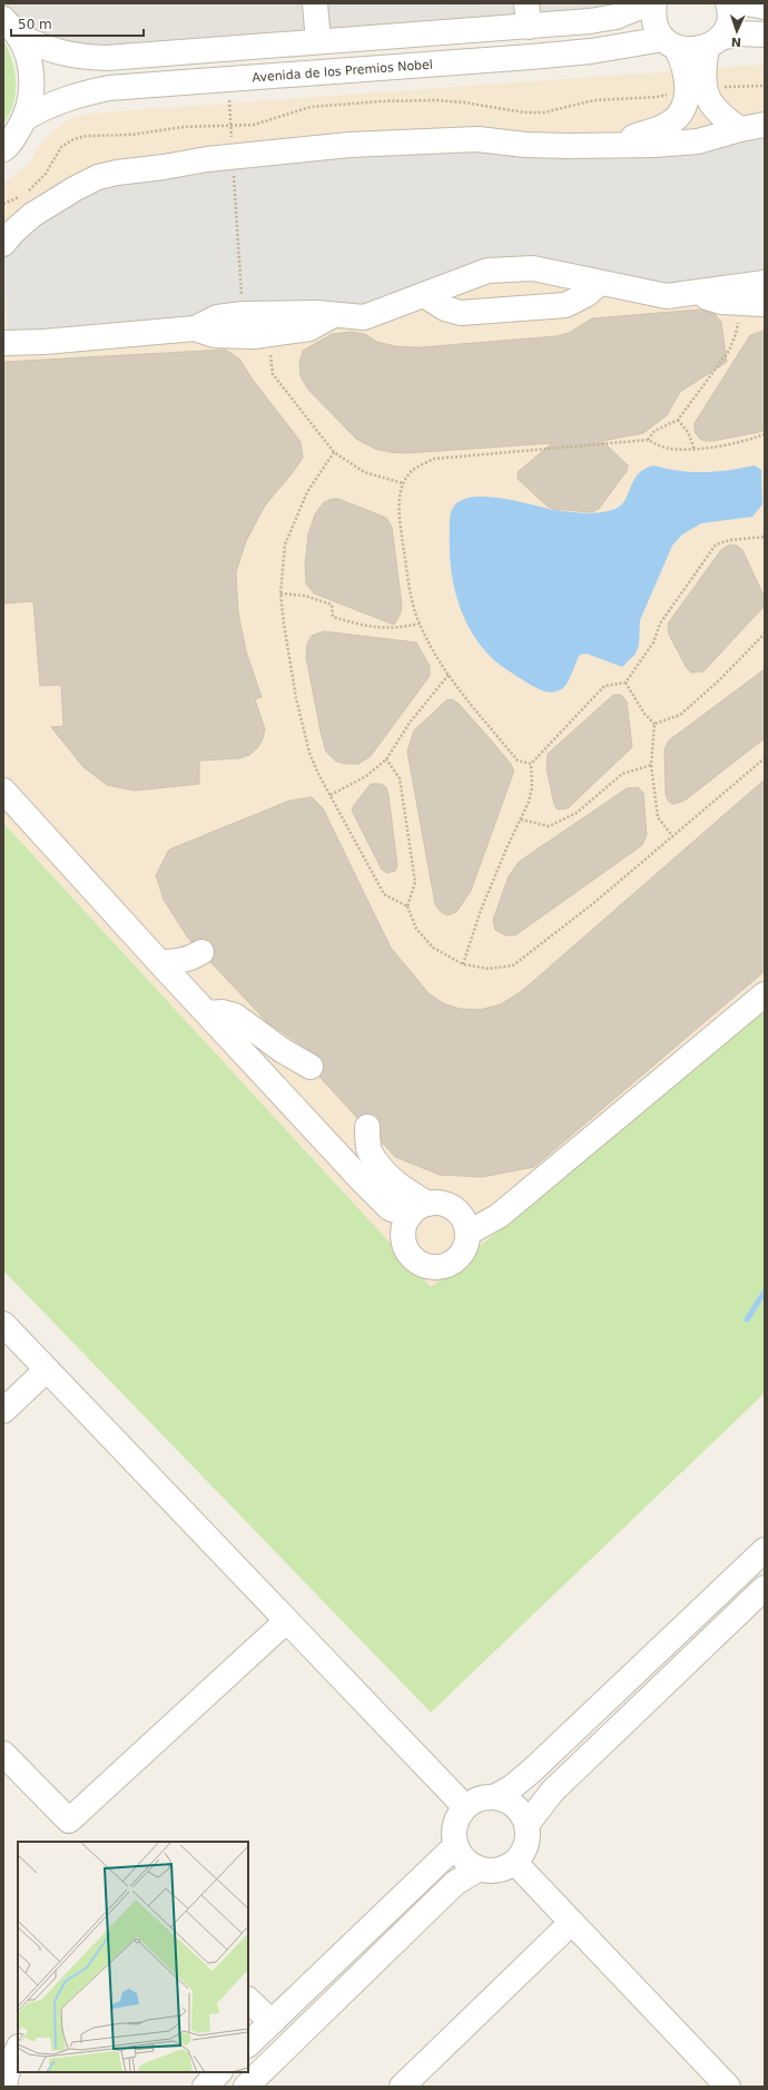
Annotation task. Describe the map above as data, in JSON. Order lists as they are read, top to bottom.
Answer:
{
  "streets": {
    "street": ["Avenida de los Premios Nobel"]
  },
  "scale_bar": "50 m",
  "north": "bottom"
}
